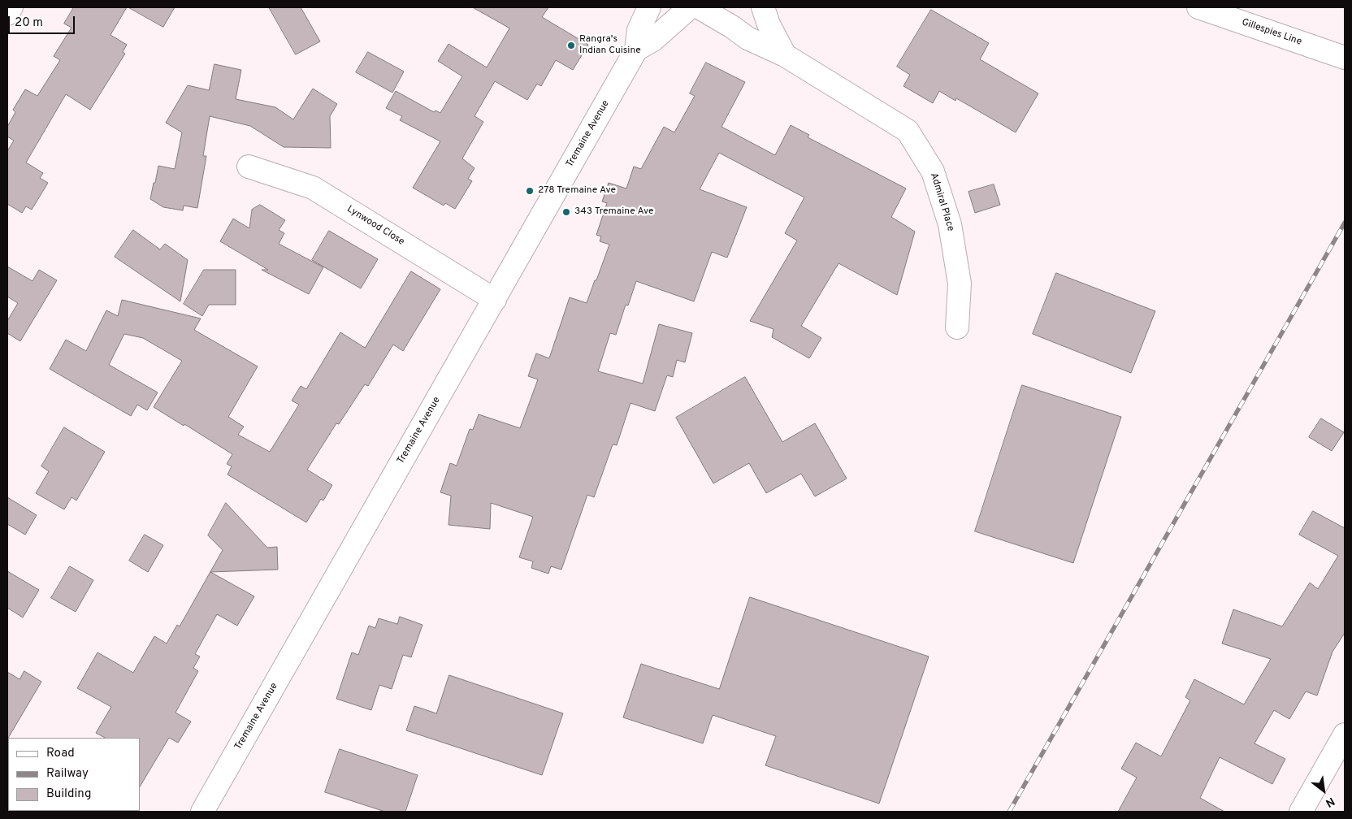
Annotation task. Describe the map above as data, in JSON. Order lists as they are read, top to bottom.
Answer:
{
  "streets": {
    "street": [
      "Gillespies Line",
      "Tremaine Avenue",
      "Admiral Place",
      "Lynwood Close"
    ]
  },
  "crossings": [
    ["Tremaine Avenue", "Lynwood Close"]
  ],
  "places": ["Rangra's Indian Cuisine", "278 Tremaine Ave", "343 Tremaine Ave"],
  "legend": ["Road", "Railway", "Building"],
  "scale_bar": "20 m",
  "north": "bottom right"
}
